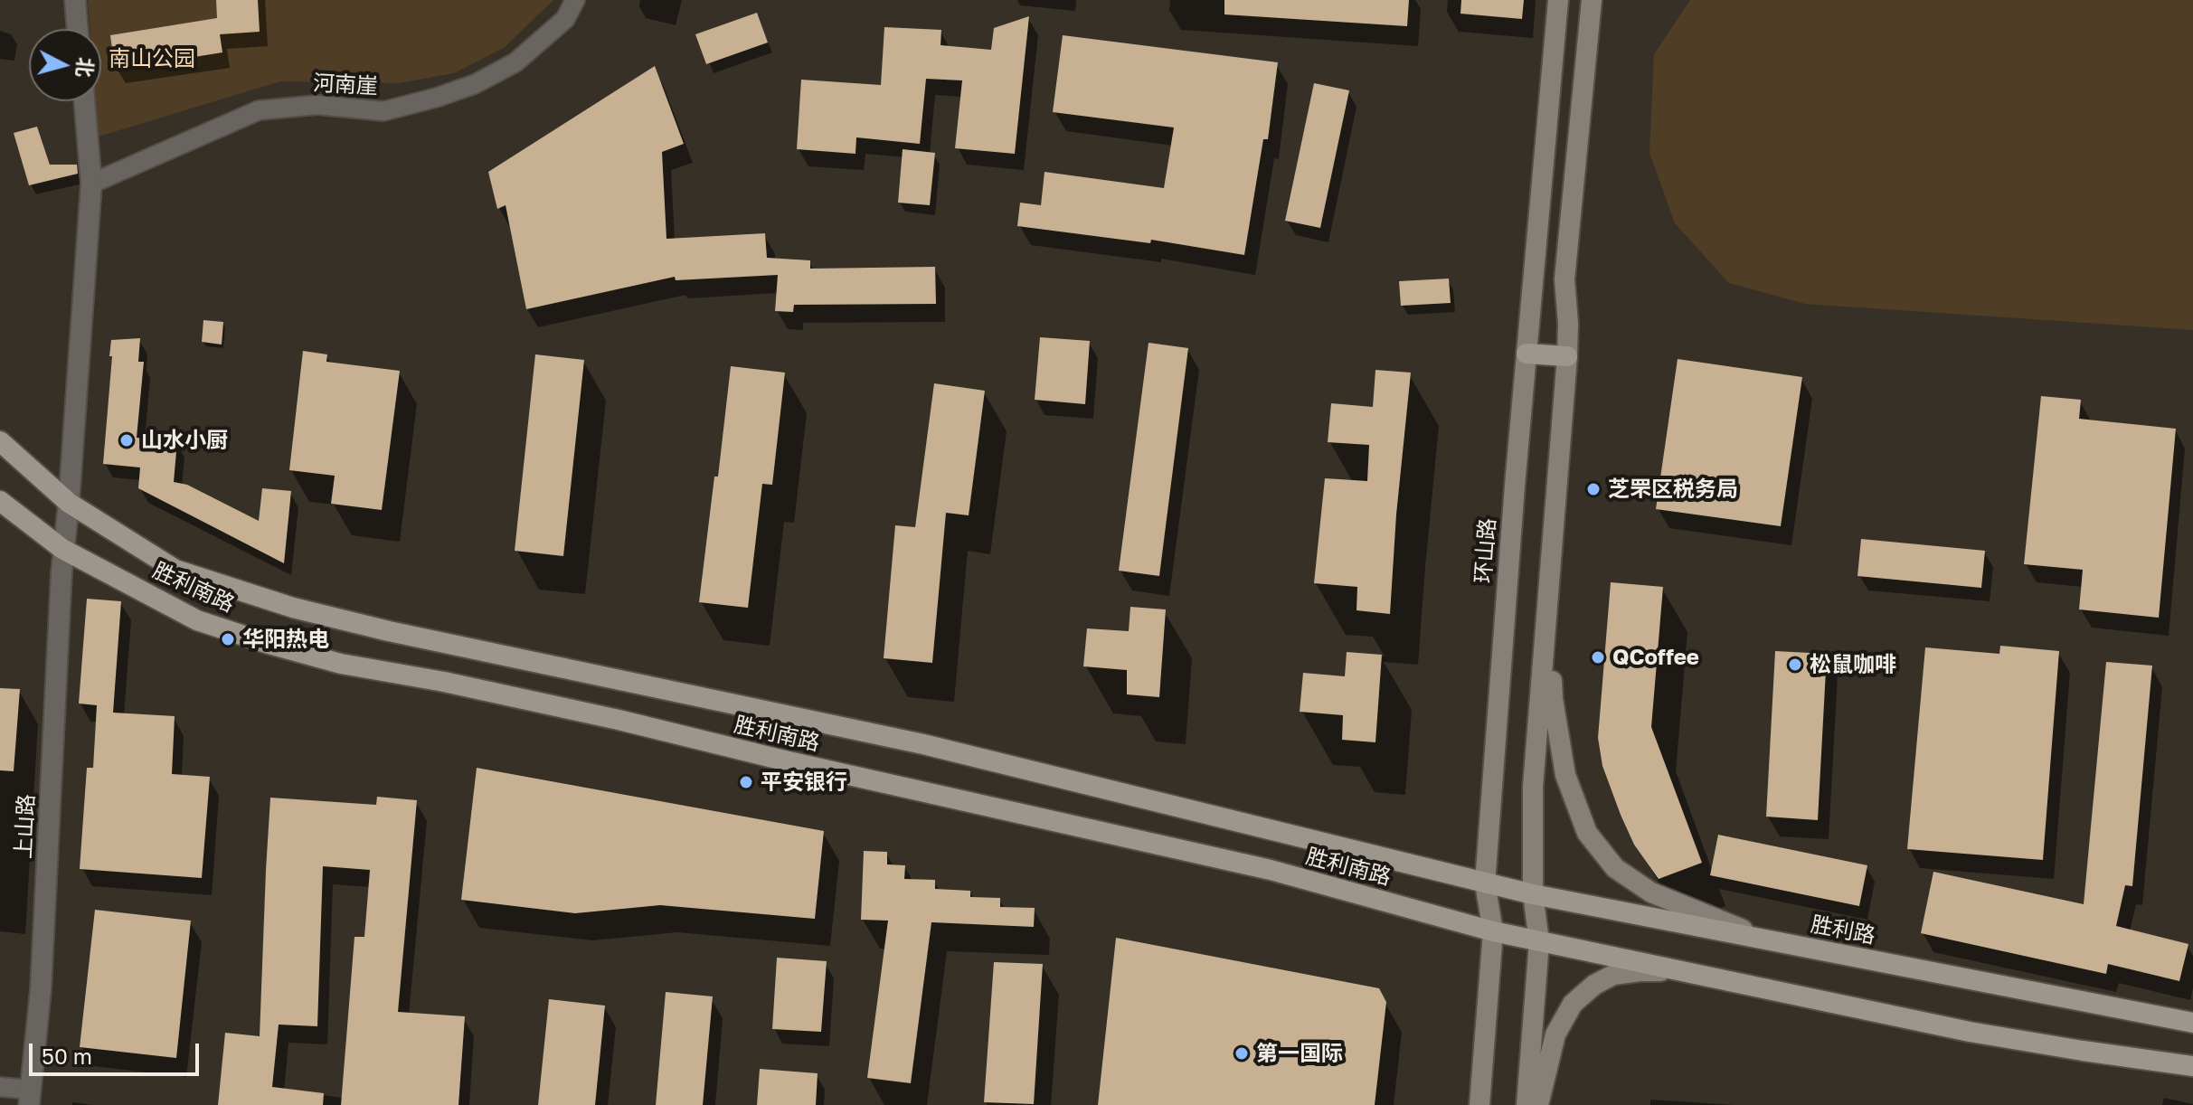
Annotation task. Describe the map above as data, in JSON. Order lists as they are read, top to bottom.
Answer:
{
  "streets": {
    "main road": ["环山路", "胜利南路", "胜利路"],
    "street": ["河南崖", "上山路"]
  },
  "crossings": [
    ["河南崖", "上山路"],
    ["环山路", "胜利南路"],
    ["环山路", "胜利路"],
    ["胜利南路", "上山路"],
    ["胜利南路", "胜利路"]
  ],
  "parks": ["南山公园"],
  "places": [
    "山水小厨",
    "芝罘区税务局",
    "华阳热电",
    "QCoffee",
    "松鼠咖啡",
    "平安银行",
    "第一国际"
  ],
  "scale_bar": "50 m",
  "north": "right"
}
